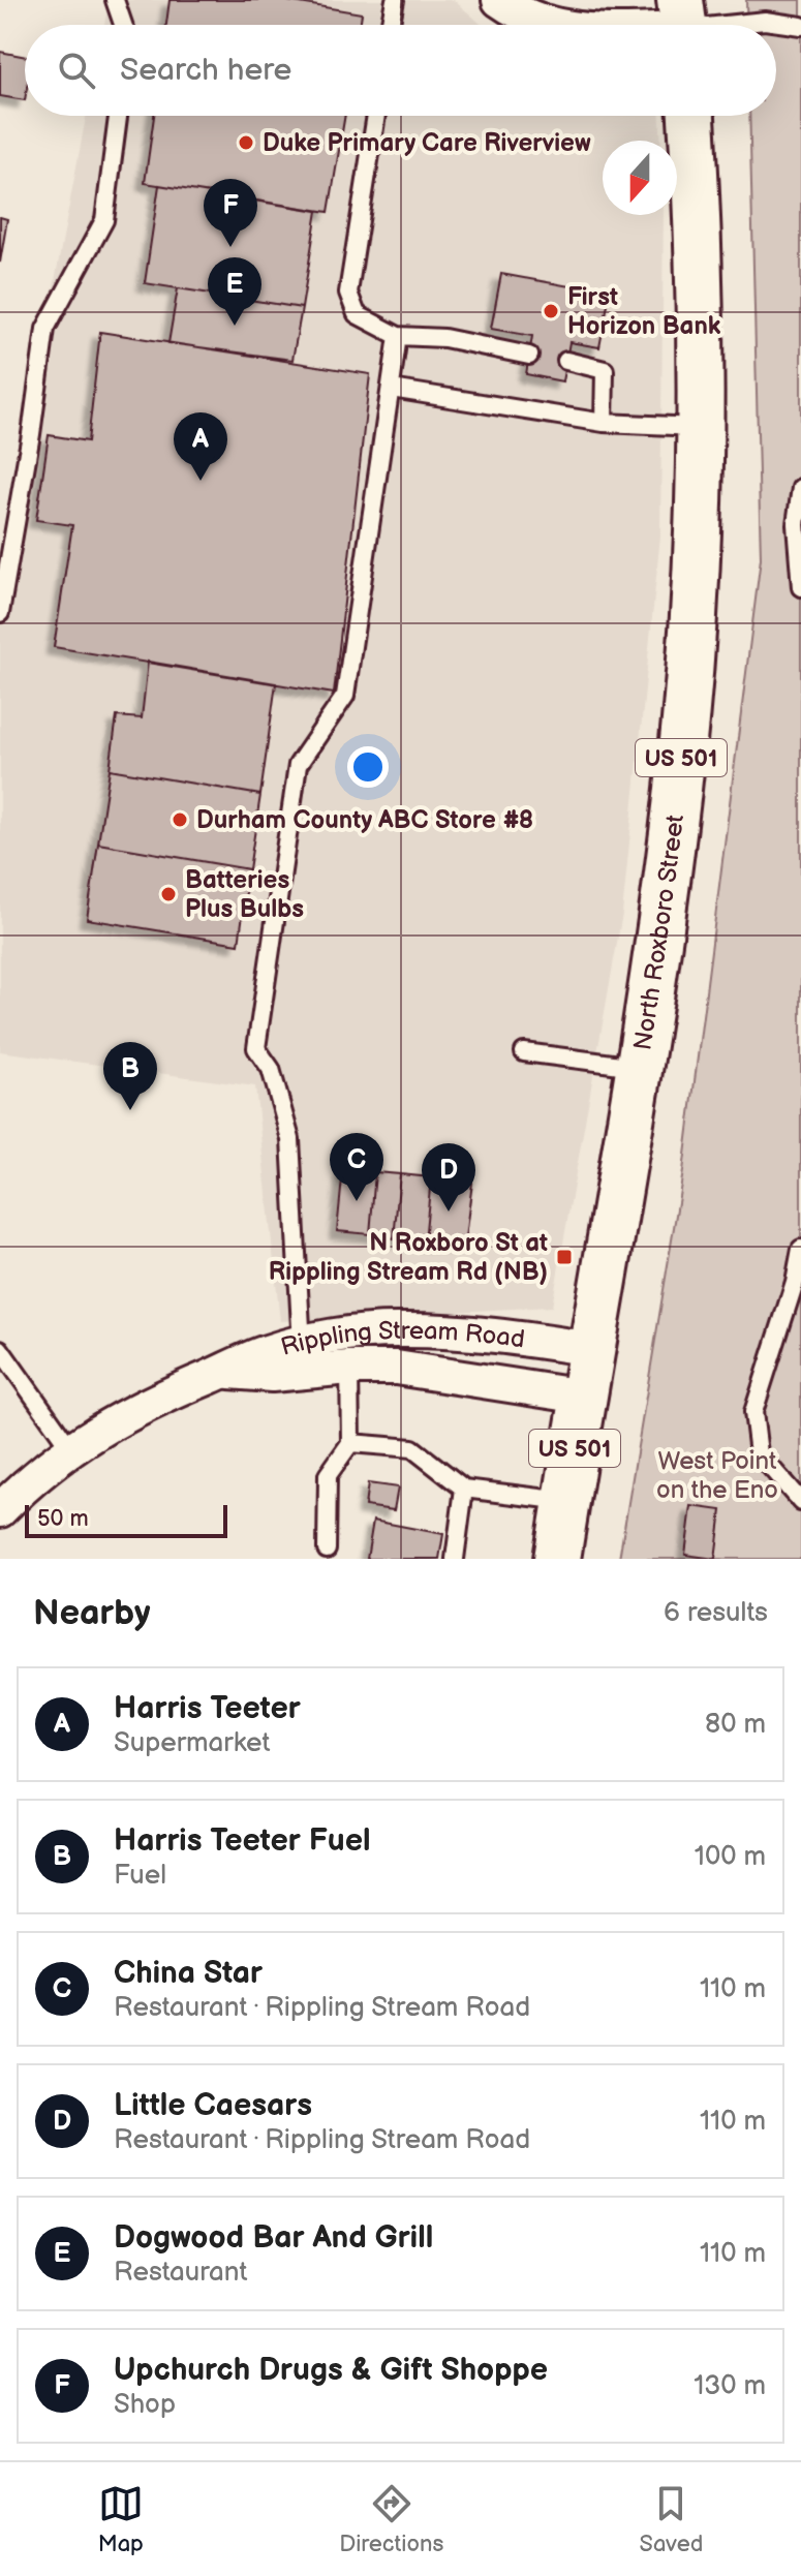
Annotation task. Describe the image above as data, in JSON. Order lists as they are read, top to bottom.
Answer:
{
  "streets": {
    "highway": ["US 501", "North Roxboro Street"],
    "street": ["Rippling Stream Road"]
  },
  "crossings": [
    ["North Roxboro Street", "Rippling Stream Road"]
  ],
  "parks": ["West Point on the Eno"],
  "places": {
    "other": [
      "Duke Primary Care Riverview",
      "First Horizon Bank",
      "Durham County ABC Store #8",
      "Batteries Plus Bulbs"
    ],
    "transit": ["N Roxboro St at Rippling Stream Rd (NB)"]
  },
  "scale_bar": "50 m",
  "north": "bottom",
  "page": {
    "search": "Search here",
    "pins": [
      "F",
      "E",
      "A",
      "B",
      "C",
      "D"
    ],
    "scale": "50 m",
    "heading": ["Nearby", "6 results"],
    "list": [
      {
        "mark": "A",
        "name": "Harris Teeter",
        "note": "Supermarket",
        "value": "80 m"
      },
      {
        "mark": "B",
        "name": "Harris Teeter Fuel",
        "note": "Fuel",
        "value": "100 m"
      },
      {
        "mark": "C",
        "name": "China Star",
        "note": "Restaurant · Rippling Stream Road",
        "value": "110 m"
      },
      {
        "mark": "D",
        "name": "Little Caesars",
        "note": "Restaurant · Rippling Stream Road",
        "value": "110 m"
      },
      {
        "mark": "E",
        "name": "Dogwood Bar And Grill",
        "note": "Restaurant",
        "value": "110 m"
      },
      {
        "mark": "F",
        "name": "Upchurch Drugs & Gift Shoppe",
        "note": "Shop",
        "value": "130 m"
      }
    ],
    "nav": ["Map", "Directions", "Saved"]
  }
}
